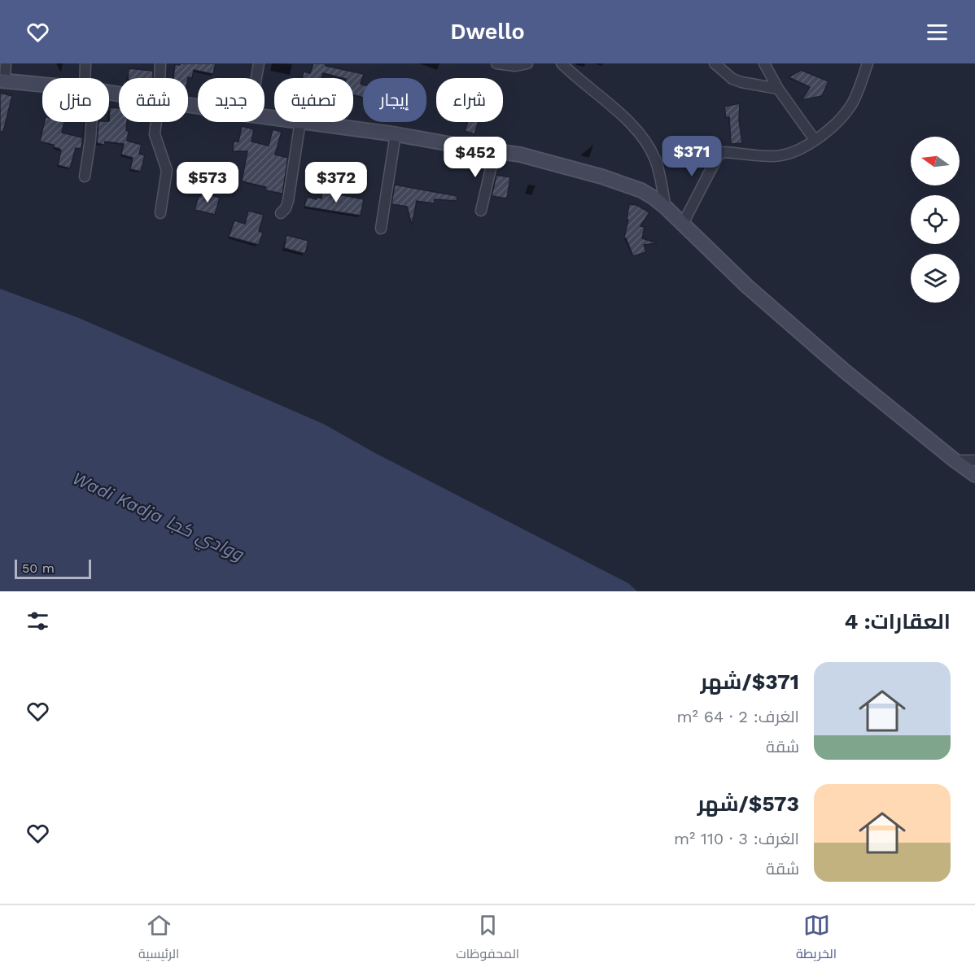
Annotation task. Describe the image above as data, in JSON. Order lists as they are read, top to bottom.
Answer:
{
  "water": ["Wadi Kadja ووادي كجا"],
  "scale_bar": "50 m",
  "north": "left",
  "page": {
    "header": "Dwello",
    "chip": [
      "شراء",
      "إيجار",
      "تصفية",
      "جديد",
      "شقة",
      "منزل"
    ],
    "price": [
      "$371",
      "$452",
      "$573",
      "$372"
    ],
    "scale": "50 m",
    "heading": "العقارات: 4",
    "list": [
      {
        "name": "$371/شهر",
        "note": "الغرف: 2 · 64 m² · شقة"
      },
      {
        "name": "$573/شهر",
        "note": "الغرف: 3 · 110 m² · شقة"
      }
    ],
    "tabs": ["الخريطة", "المحفوظات", "الرئيسية"]
  }
}
